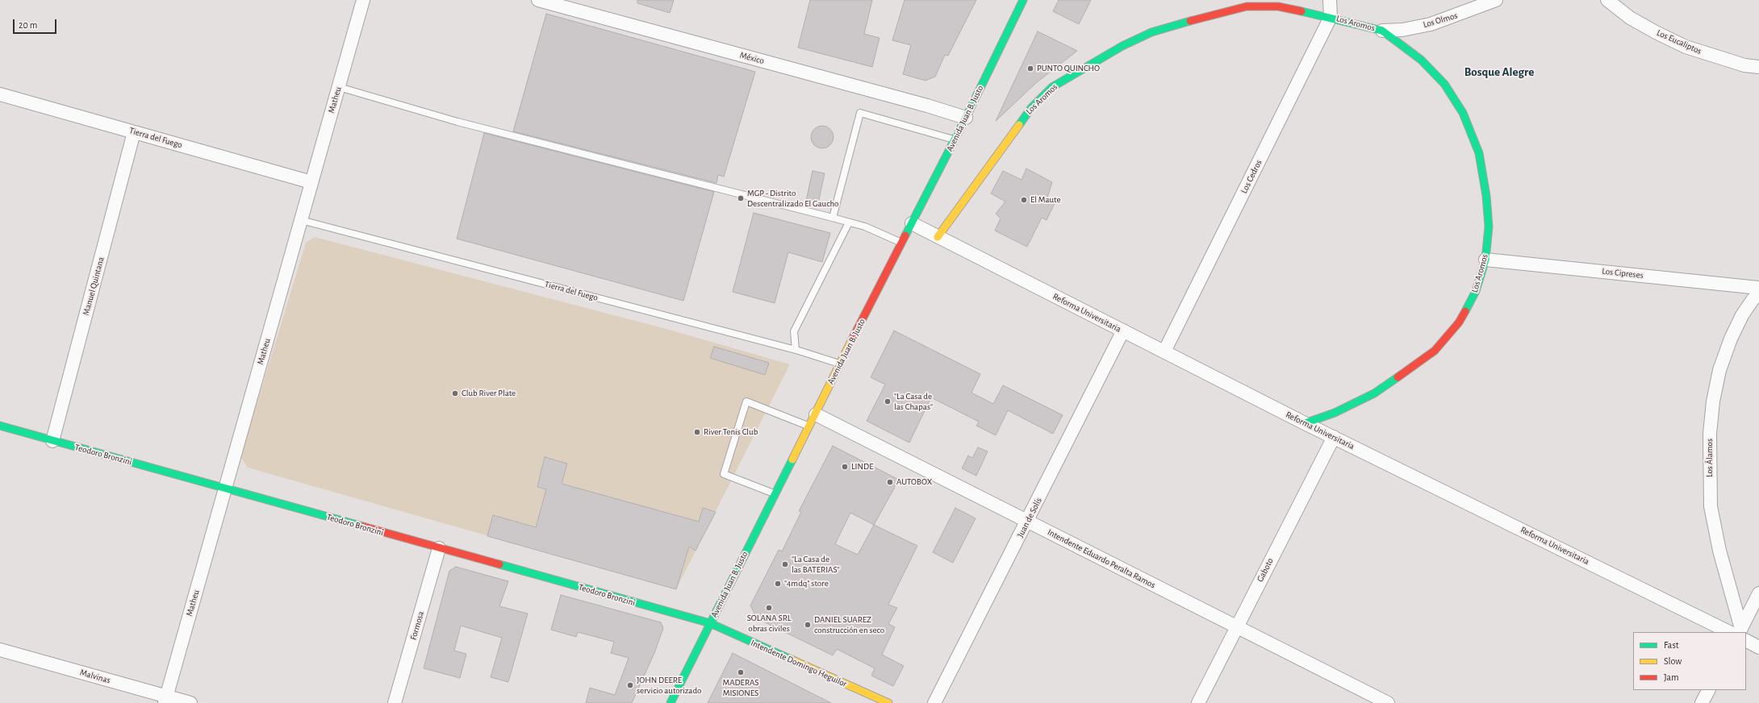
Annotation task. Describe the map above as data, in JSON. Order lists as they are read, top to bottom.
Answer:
{
  "streets": {
    "street": [
      "Los Olmos",
      "Los Aromos",
      "Los Eucaliptos",
      "México",
      "Matheu",
      "Avenida Juan B. Justo",
      "Tierra del Fuego",
      "Los Cedros",
      "Los Cipreses",
      "Manuel Quintana",
      "Reforma Universitaria",
      "Teodoro Bronzini",
      "Los Álamos",
      "Juan de Solís",
      "Intendente Eduardo Peralta Ramos",
      "Gaboto",
      "Formosa",
      "Intendente Domingo Heguilor",
      "Malvinas"
    ]
  },
  "crossings": [
    ["Los Olmos", "Los Aromos"],
    ["Los Aromos", "Los Cedros"],
    ["Los Aromos", "Los Cipreses"],
    ["Los Aromos", "Reforma Universitaria"],
    ["México", "Avenida Juan B. Justo"],
    ["Matheu", "Tierra del Fuego"],
    ["Matheu", "Teodoro Bronzini"],
    ["Matheu", "Malvinas"],
    ["Avenida Juan B. Justo", "Tierra del Fuego"],
    ["Avenida Juan B. Justo", "Reforma Universitaria"],
    ["Avenida Juan B. Justo", "Teodoro Bronzini"],
    ["Avenida Juan B. Justo", "Intendente Eduardo Peralta Ramos"],
    ["Avenida Juan B. Justo", "Intendente Domingo Heguilor"],
    ["Tierra del Fuego", "Manuel Quintana"],
    ["Los Cedros", "Reforma Universitaria"],
    ["Manuel Quintana", "Teodoro Bronzini"],
    ["Reforma Universitaria", "Juan de Solís"],
    ["Reforma Universitaria", "Gaboto"],
    ["Teodoro Bronzini", "Formosa"],
    ["Teodoro Bronzini", "Intendente Domingo Heguilor"],
    ["Juan de Solís", "Intendente Eduardo Peralta Ramos"],
    ["Intendente Eduardo Peralta Ramos", "Gaboto"]
  ],
  "districts": ["Bosque Alegre"],
  "places": [
    "PUNTO QUINCHO",
    "MGP - Distrito Descentralizado El Gaucho",
    "El Maute",
    "Club River Plate",
    "\"La Casa de las Chapas\"",
    "River Tenis Club",
    "LINDE",
    "AUTOBOX",
    "\"La Casa de las BATERIAS\"",
    "\"4mdq\" store",
    "SOLANA SRL obras civiles",
    "DANIEL SUAREZ construcción en seco",
    "MADERAS MISIONES",
    "JOHN DEERE servicio autorizado"
  ],
  "legend": ["Fast", "Slow", "Jam"],
  "scale_bar": "20 m"
}
